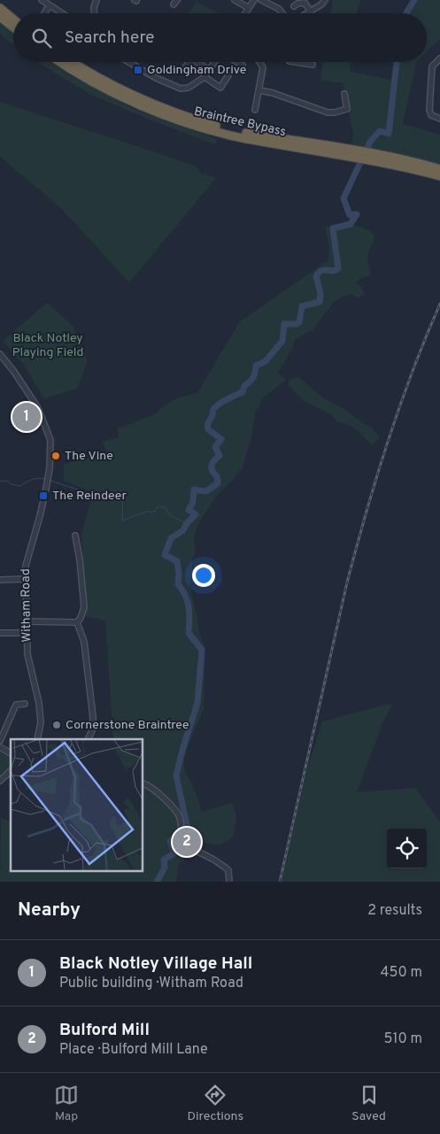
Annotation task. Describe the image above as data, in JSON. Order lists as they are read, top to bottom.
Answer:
{
  "streets": {
    "highway": ["Braintree Bypass"],
    "street": ["Witham Road"]
  },
  "parks": ["Black Notley Playing Field"],
  "places": {
    "transit": ["Goldingham Drive", "The Reindeer"],
    "other": ["The Vine", "Cornerstone Braintree"]
  },
  "page": {
    "search": "Search here",
    "pins": ["1", "2"],
    "heading": ["Nearby", "2 results"],
    "list": [
      {
        "mark": "1",
        "name": "Black Notley Village Hall",
        "note": "Public building · Witham Road",
        "value": "450 m"
      },
      {
        "mark": "2",
        "name": "Bulford Mill",
        "note": "Place · Bulford Mill Lane",
        "value": "510 m"
      }
    ],
    "nav": ["Map", "Directions", "Saved"]
  }
}
